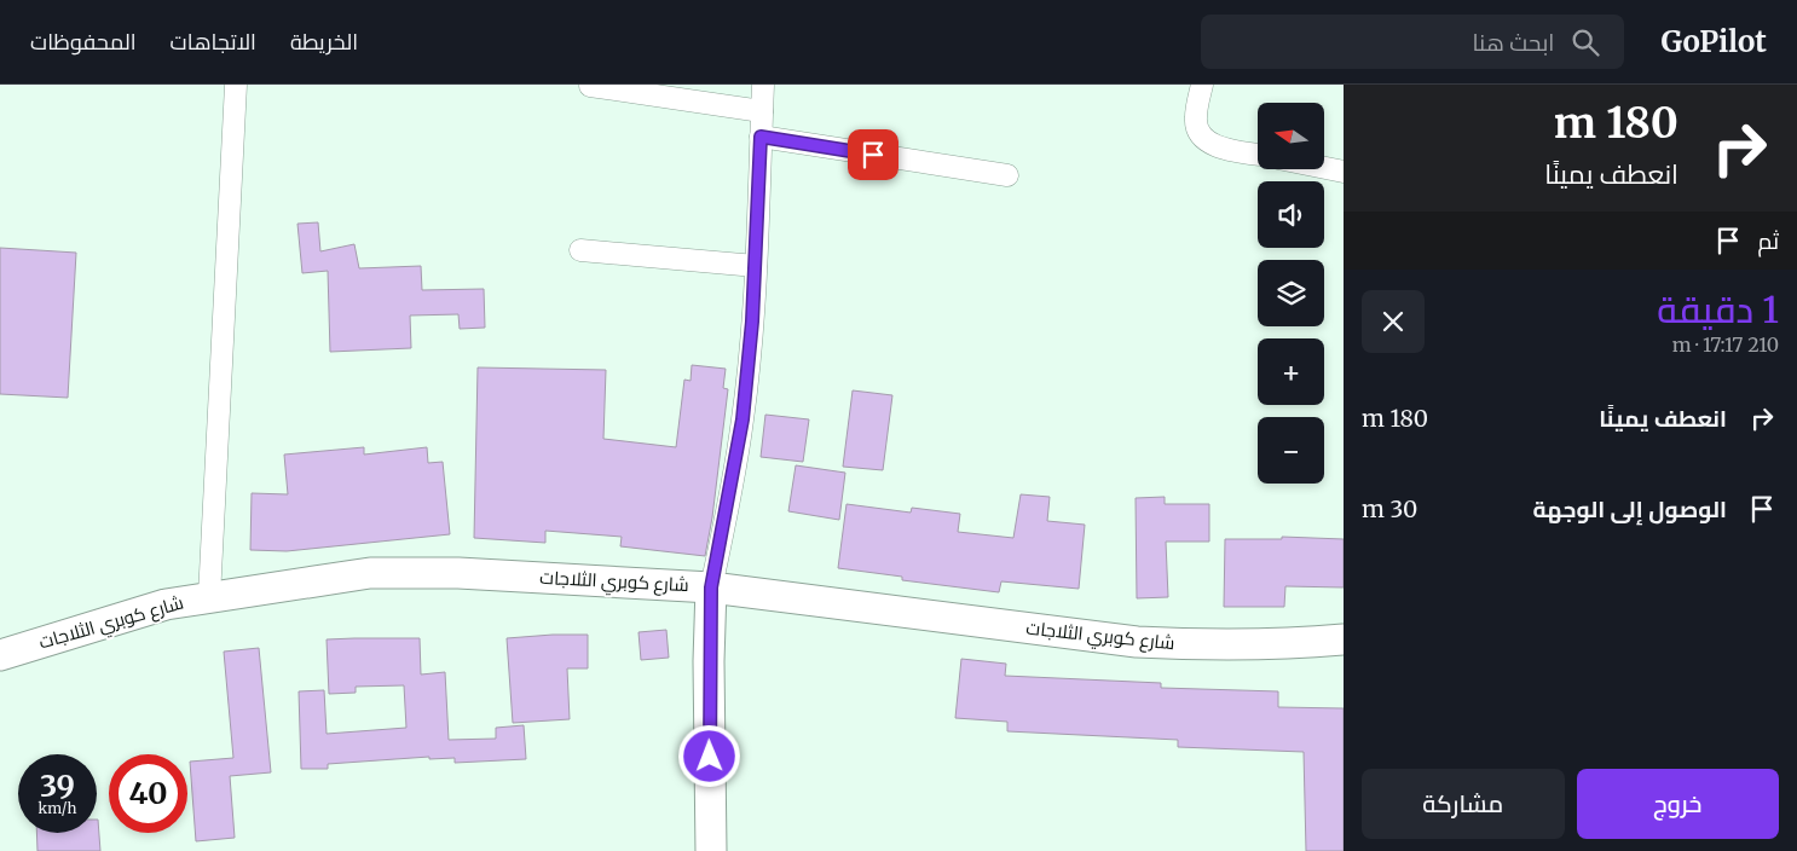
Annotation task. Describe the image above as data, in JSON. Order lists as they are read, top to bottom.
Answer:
{
  "streets": {
    "main road": ["شارع كوبري الثلاجات"]
  },
  "north": "left",
  "page": {
    "header": "GoPilot",
    "search": "ابحث هنا",
    "nav": ["الخريطة", "الاتجاهات", "المحفوظات"],
    "turn": ["180 m", "انعطف يمينًا"],
    "map_buttons": ["+", "−"],
    "then": "ثم",
    "heading": ["1 دقيقة", "210 m · 17:17"],
    "list": [
      {
        "name": "انعطف يمينًا",
        "value": "180 m"
      },
      {
        "name": "الوصول إلى الوجهة",
        "value": "30 m"
      }
    ],
    "speed": "39 km/h",
    "limit": "40",
    "buttons": ["خروج", "مشاركة"]
  }
}
